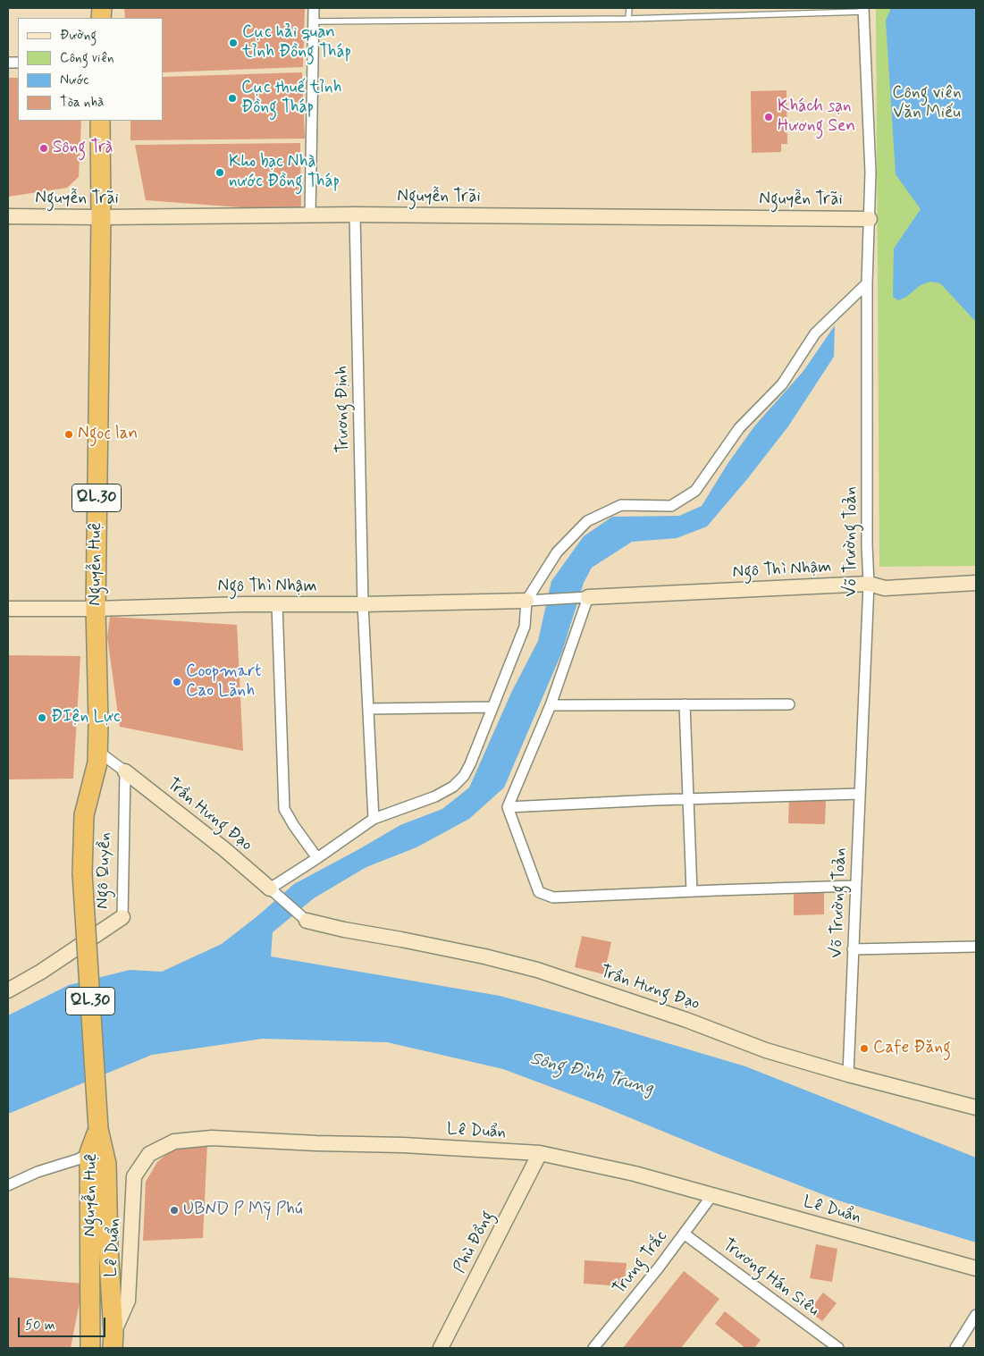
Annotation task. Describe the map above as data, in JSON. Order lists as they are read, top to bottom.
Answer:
{
  "streets": {
    "highway": ["QL.30", "Nguyễn Huệ"],
    "street": [
      "Nguyễn Trãi",
      "Trương Định",
      "Võ Trường Toản",
      "Ngô Thì Nhậm",
      "Trần Hưng Đạo",
      "Ngô Quyền",
      "Lê Duẩn",
      "Phù Đổng",
      "Trưng Trắc",
      "Trương Hán Siêu"
    ]
  },
  "crossings": [
    ["Nguyễn Trãi", "Trương Định"],
    ["Nguyễn Trãi", "Võ Trường Toản"],
    ["Nguyễn Trãi", "Nguyễn Huệ"],
    ["Trương Định", "Ngô Thì Nhậm"],
    ["Võ Trường Toản", "Ngô Thì Nhậm"],
    ["Võ Trường Toản", "Trần Hưng Đạo"],
    ["Nguyễn Huệ", "Ngô Thì Nhậm"],
    ["Nguyễn Huệ", "Lê Duẩn"],
    ["Trần Hưng Đạo", "Ngô Quyền"],
    ["Lê Duẩn", "Phù Đổng"],
    ["Lê Duẩn", "Trưng Trắc"],
    ["Trưng Trắc", "Trương Hán Siêu"]
  ],
  "water": ["Sông Đình Trung"],
  "parks": ["Công viên Văn Miếu"],
  "places": [
    "Cục hải quan tỉnh Đồng Tháp",
    "Cục thuế tỉnh Đồng Tháp",
    "Khách sạn Hương Sen",
    "Sông Trà",
    "Kho bạc Nhà nước Đồng Tháp",
    "Ngoc lan",
    "Coopmart Cao Lãnh",
    "ĐIện Lực",
    "Cafe Đăng",
    "UBND P Mỹ Phú"
  ],
  "legend": [
    "Đường",
    "Công viên",
    "Nước",
    "Tòa nhà"
  ],
  "scale_bar": "50 m"
}
